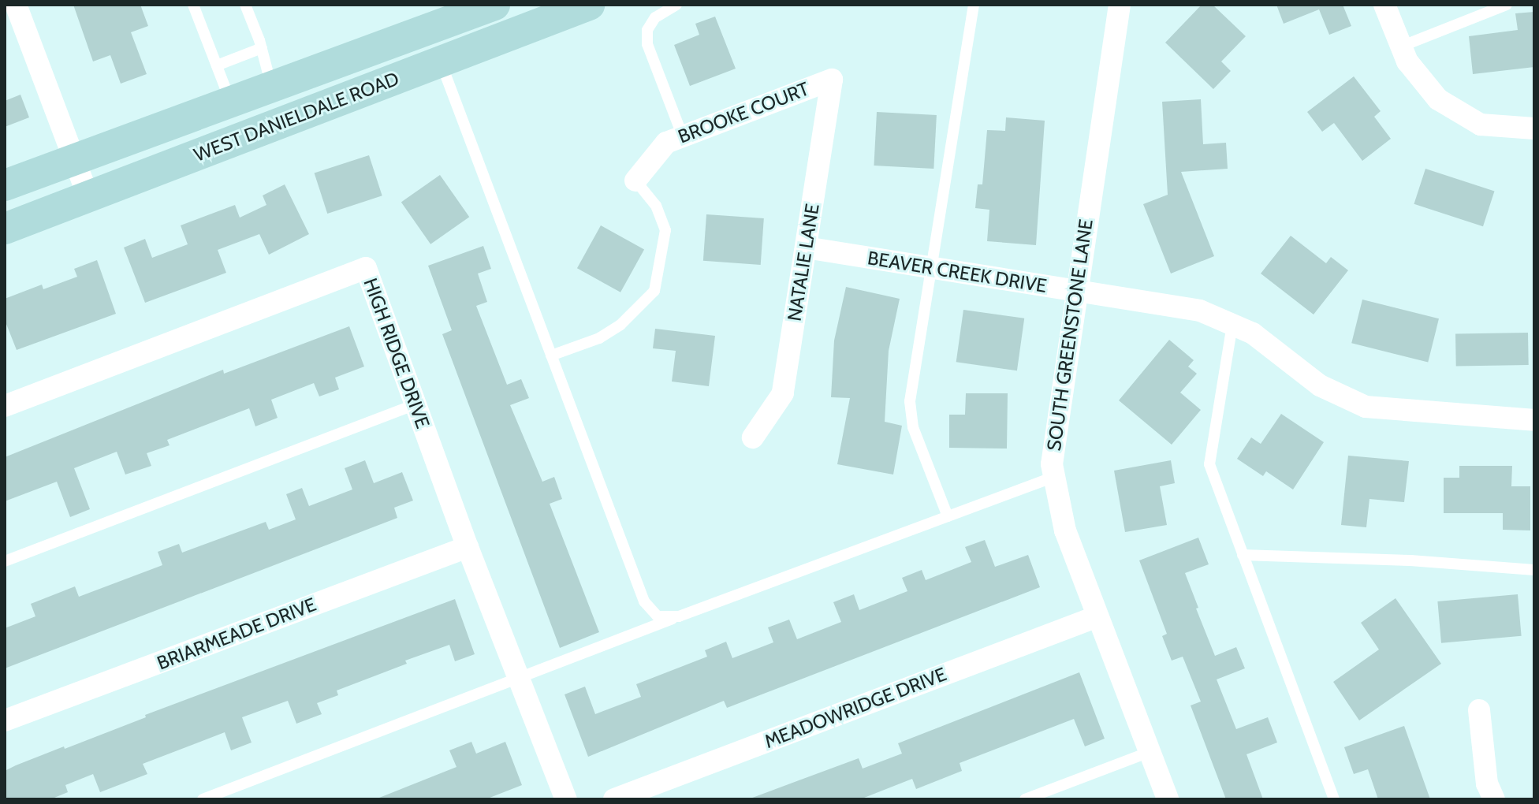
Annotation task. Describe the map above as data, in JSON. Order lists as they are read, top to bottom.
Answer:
{
  "streets": {
    "main road": ["WEST DANIELDALE ROAD"],
    "street": [
      "BROOKE COURT",
      "NATALIE LANE",
      "BEAVER CREEK DRIVE",
      "SOUTH GREENSTONE LANE",
      "HIGH RIDGE DRIVE",
      "BRIARMEADE DRIVE",
      "MEADOWRIDGE DRIVE"
    ]
  },
  "crossings": [
    ["BROOKE COURT", "NATALIE LANE"],
    ["NATALIE LANE", "BEAVER CREEK DRIVE"],
    ["BEAVER CREEK DRIVE", "SOUTH GREENSTONE LANE"],
    ["SOUTH GREENSTONE LANE", "MEADOWRIDGE DRIVE"],
    ["HIGH RIDGE DRIVE", "BRIARMEADE DRIVE"]
  ]
}
